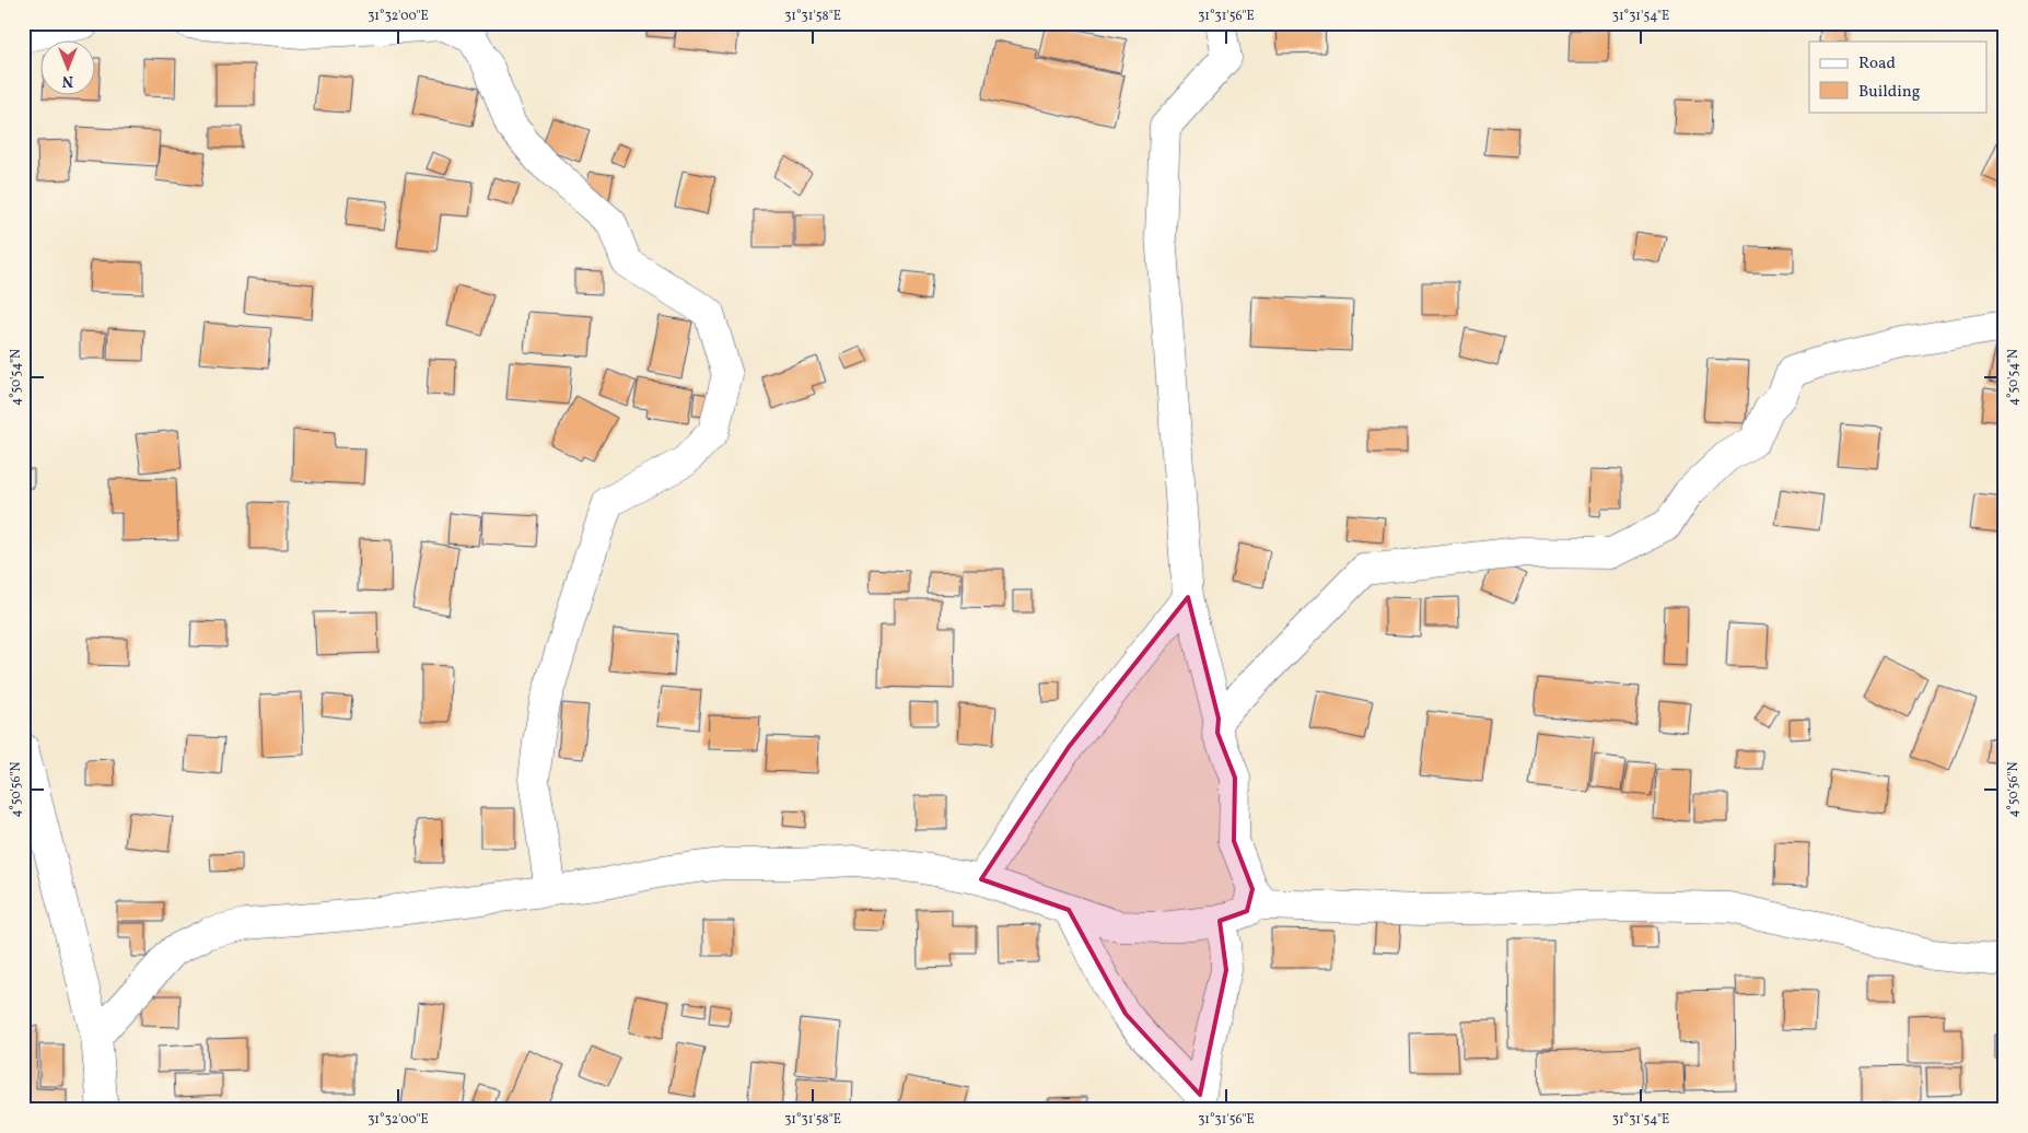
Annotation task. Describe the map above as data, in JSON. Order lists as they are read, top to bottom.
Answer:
{
  "legend": ["Road", "Building"],
  "north": "bottom",
  "coordinates": [
    "31°32'00\"E",
    "31°31'58\"E",
    "31°31'56\"E",
    "31°31'54\"E",
    "4°50'54\"N",
    "4°50'56\"N"
  ]
}
